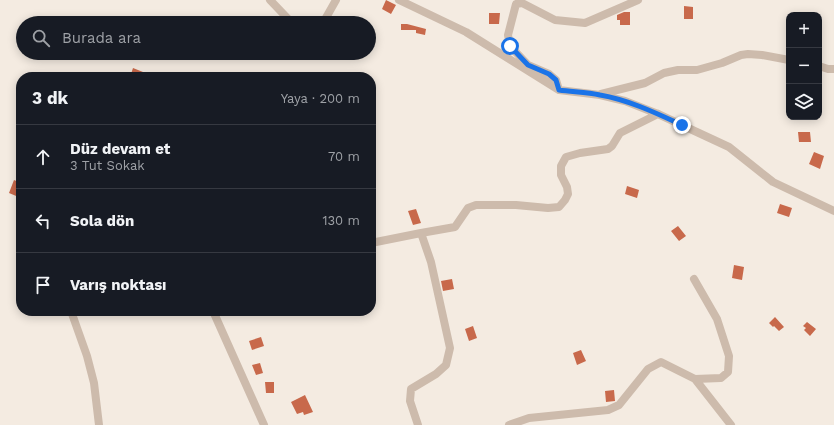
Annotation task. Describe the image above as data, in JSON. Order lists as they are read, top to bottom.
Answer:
{
  "page": {
    "map_buttons": ["+", "−"],
    "search": "Burada ara",
    "heading": ["3 dk", "Yaya · 200 m"],
    "list": [
      ["Düz devam et", "3 Tut Sokak", "70 m"],
      ["Sola dön", "130 m"],
      "Varış noktası"
    ]
  }
}
